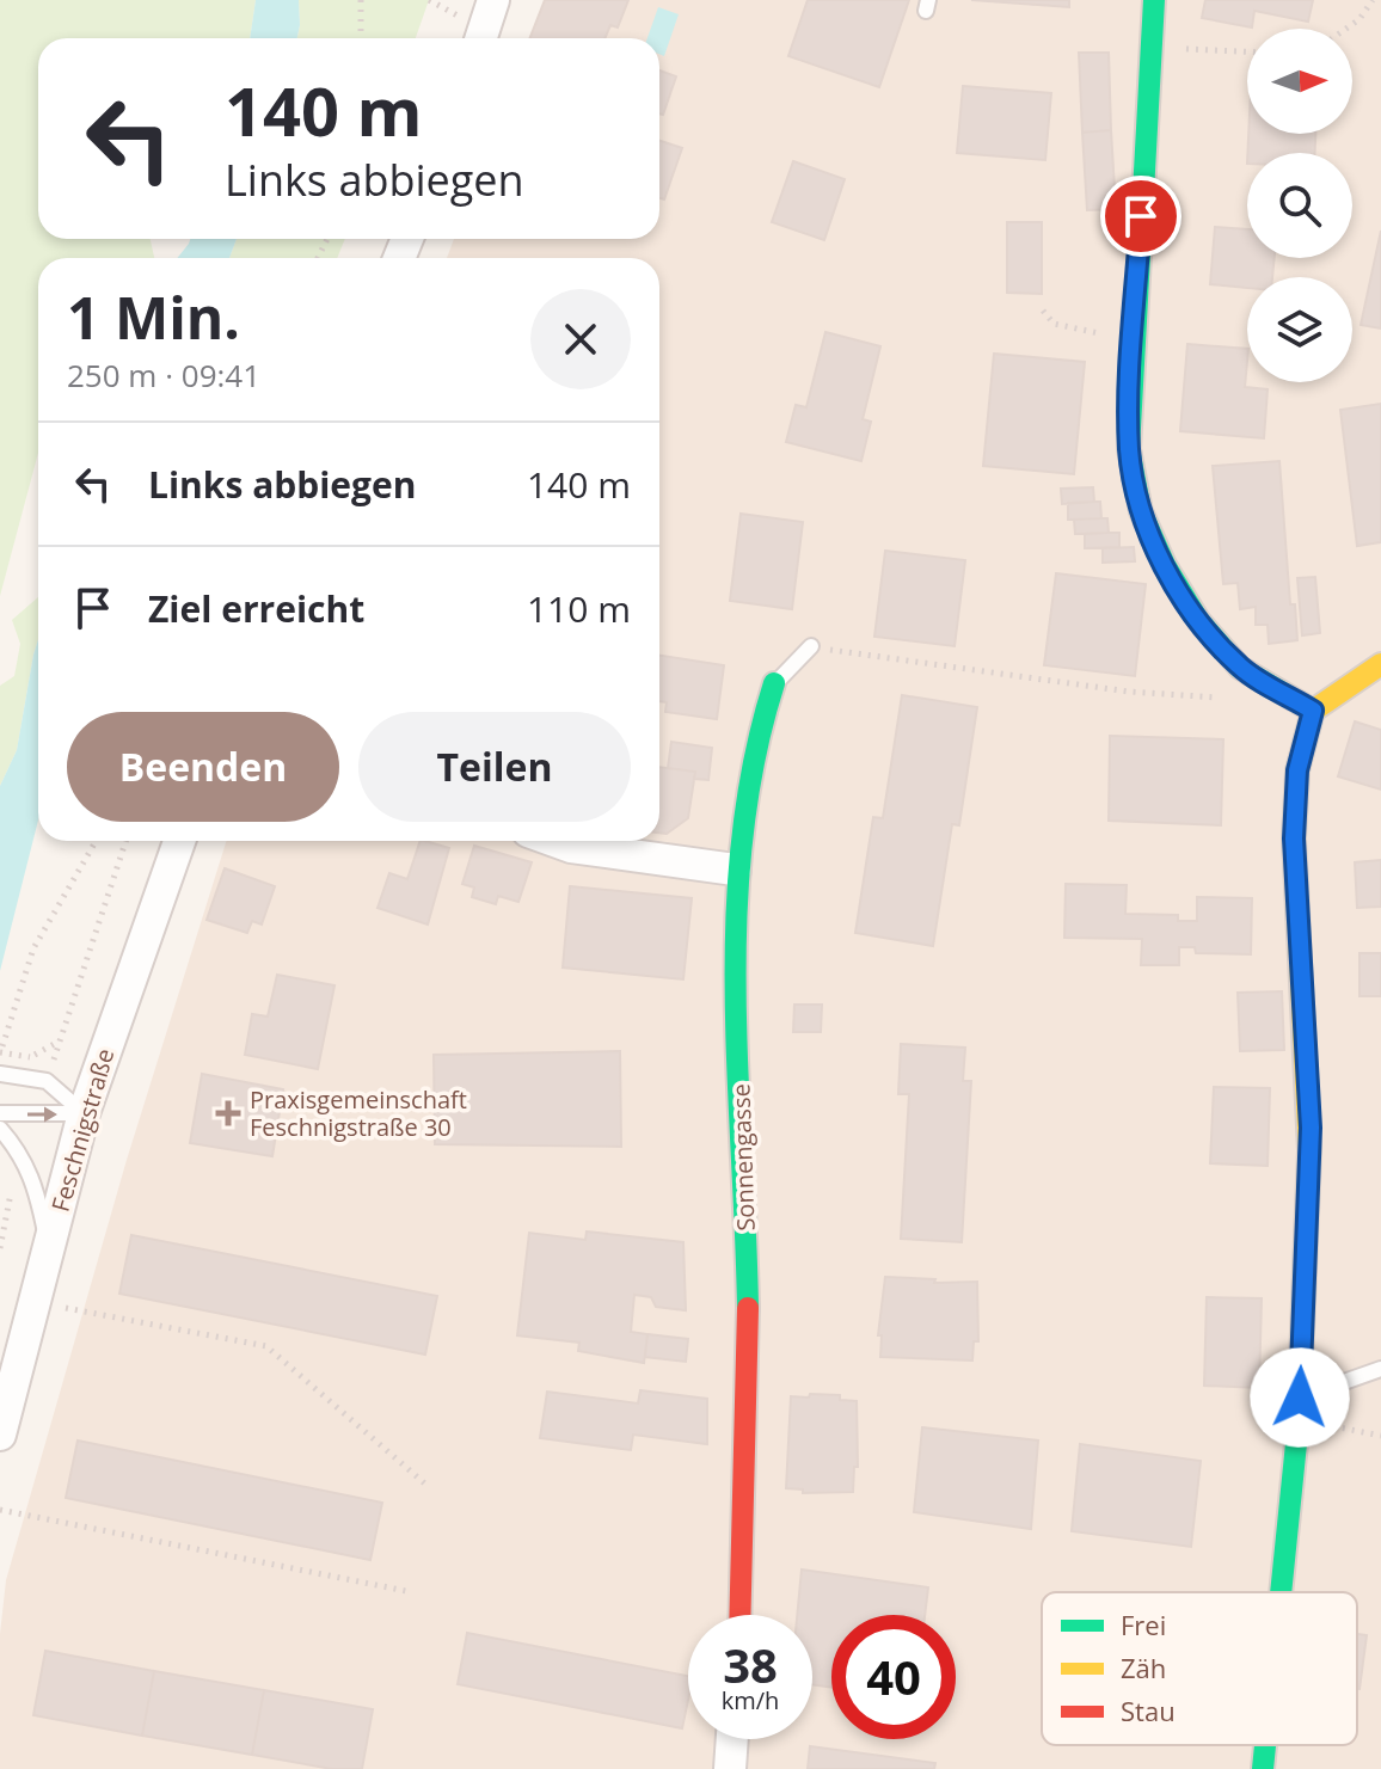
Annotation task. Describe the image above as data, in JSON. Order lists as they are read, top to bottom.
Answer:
{
  "streets": {
    "street": ["Feschnigstraße", "Sonnengasse"]
  },
  "places": {
    "health": ["Praxisgemeinschaft Feschnigstraße 30"]
  },
  "legend": ["Frei", "Zäh", "Stau"],
  "north": "right",
  "page": {
    "turn": ["140 m", "Links abbiegen"],
    "heading": ["1 Min.", "250 m · 09:41"],
    "list": [
      {
        "name": "Links abbiegen",
        "value": "140 m"
      },
      {
        "name": "Ziel erreicht",
        "value": "110 m"
      }
    ],
    "buttons": ["Beenden", "Teilen"],
    "speed": "38 km/h",
    "limit": "40"
  }
}
